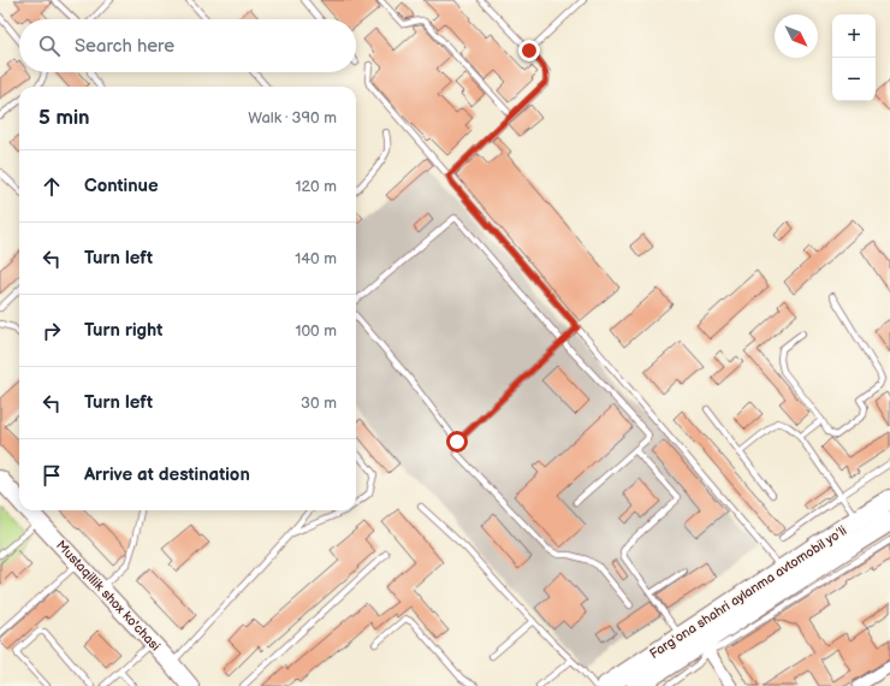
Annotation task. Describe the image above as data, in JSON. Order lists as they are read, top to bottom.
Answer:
{
  "streets": {
    "highway": ["Fargʻona shahri aylanma avtomobil yoʻli"],
    "main road": ["Mustaqillik shox ko'chasi"]
  },
  "north": "bottom right",
  "page": {
    "map_buttons": ["+", "−"],
    "search": "Search here",
    "heading": ["5 min", "Walk · 390 m"],
    "list": [
      ["Continue", "120 m"],
      ["Turn left", "140 m"],
      ["Turn right", "100 m"],
      ["Turn left", "30 m"],
      "Arrive at destination"
    ]
  }
}
